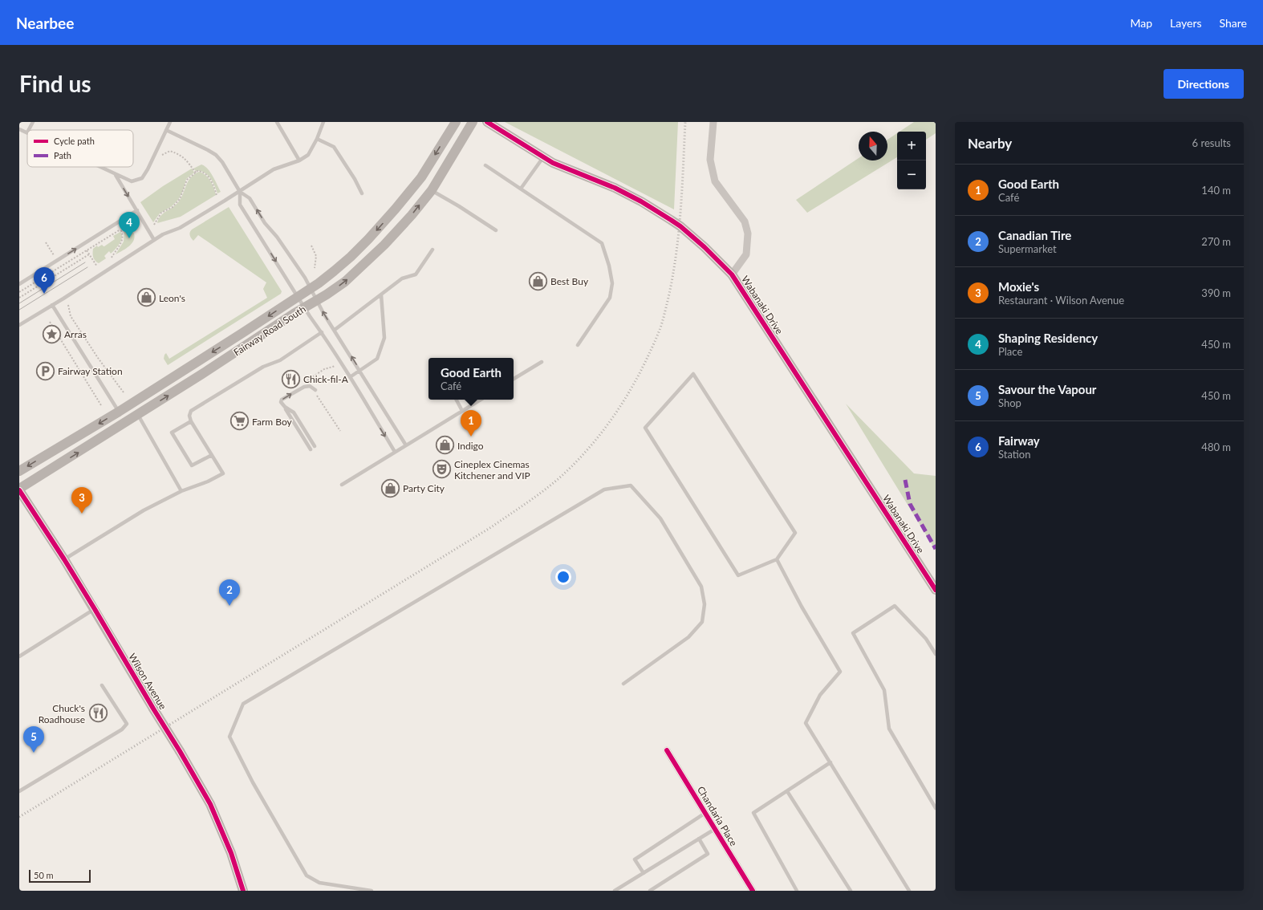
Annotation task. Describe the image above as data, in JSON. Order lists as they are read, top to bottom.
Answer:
{
  "streets": {
    "main road": ["Wabanaki Drive", "Fairway Road South", "Wilson Avenue"],
    "street": ["Chandaria Place"]
  },
  "crossings": [
    ["Fairway Road South", "Wilson Avenue"]
  ],
  "places": {
    "shop": [
      "Best Buy",
      "Leon's",
      "Indigo",
      "Party City"
    ],
    "place": ["Arras"],
    "parking": ["Fairway Station"],
    "restaurant": ["Chick-fil-A", "Chuck's Roadhouse"],
    "supermarket": ["Farm Boy"],
    "theatre": ["Cineplex Cinemas Kitchener and VIP"]
  },
  "legend": ["Cycle path", "Path"],
  "scale_bar": "50 m",
  "north": "top",
  "page": {
    "header": "Nearbee",
    "nav": ["Map", "Layers", "Share"],
    "buttons": "Directions",
    "title": "Find us",
    "heading": ["Nearby", "6 results"],
    "map_buttons": ["+", "−"],
    "list": [
      {
        "mark": "1",
        "name": "Good Earth",
        "note": "Café",
        "value": "140 m"
      },
      {
        "mark": "2",
        "name": "Canadian Tire",
        "note": "Supermarket",
        "value": "270 m"
      },
      {
        "mark": "3",
        "name": "Moxie's",
        "note": "Restaurant · Wilson Avenue",
        "value": "390 m"
      },
      {
        "mark": "4",
        "name": "Shaping Residency",
        "note": "Place",
        "value": "450 m"
      },
      {
        "mark": "5",
        "name": "Savour the Vapour",
        "note": "Shop",
        "value": "450 m"
      },
      {
        "mark": "6",
        "name": "Fairway",
        "note": "Station",
        "value": "480 m"
      }
    ],
    "pins": [
      "4",
      "6",
      "1",
      "3",
      "2",
      "5"
    ],
    "popup": ["Good Earth", "Café"],
    "scale": "50 m"
  }
}
